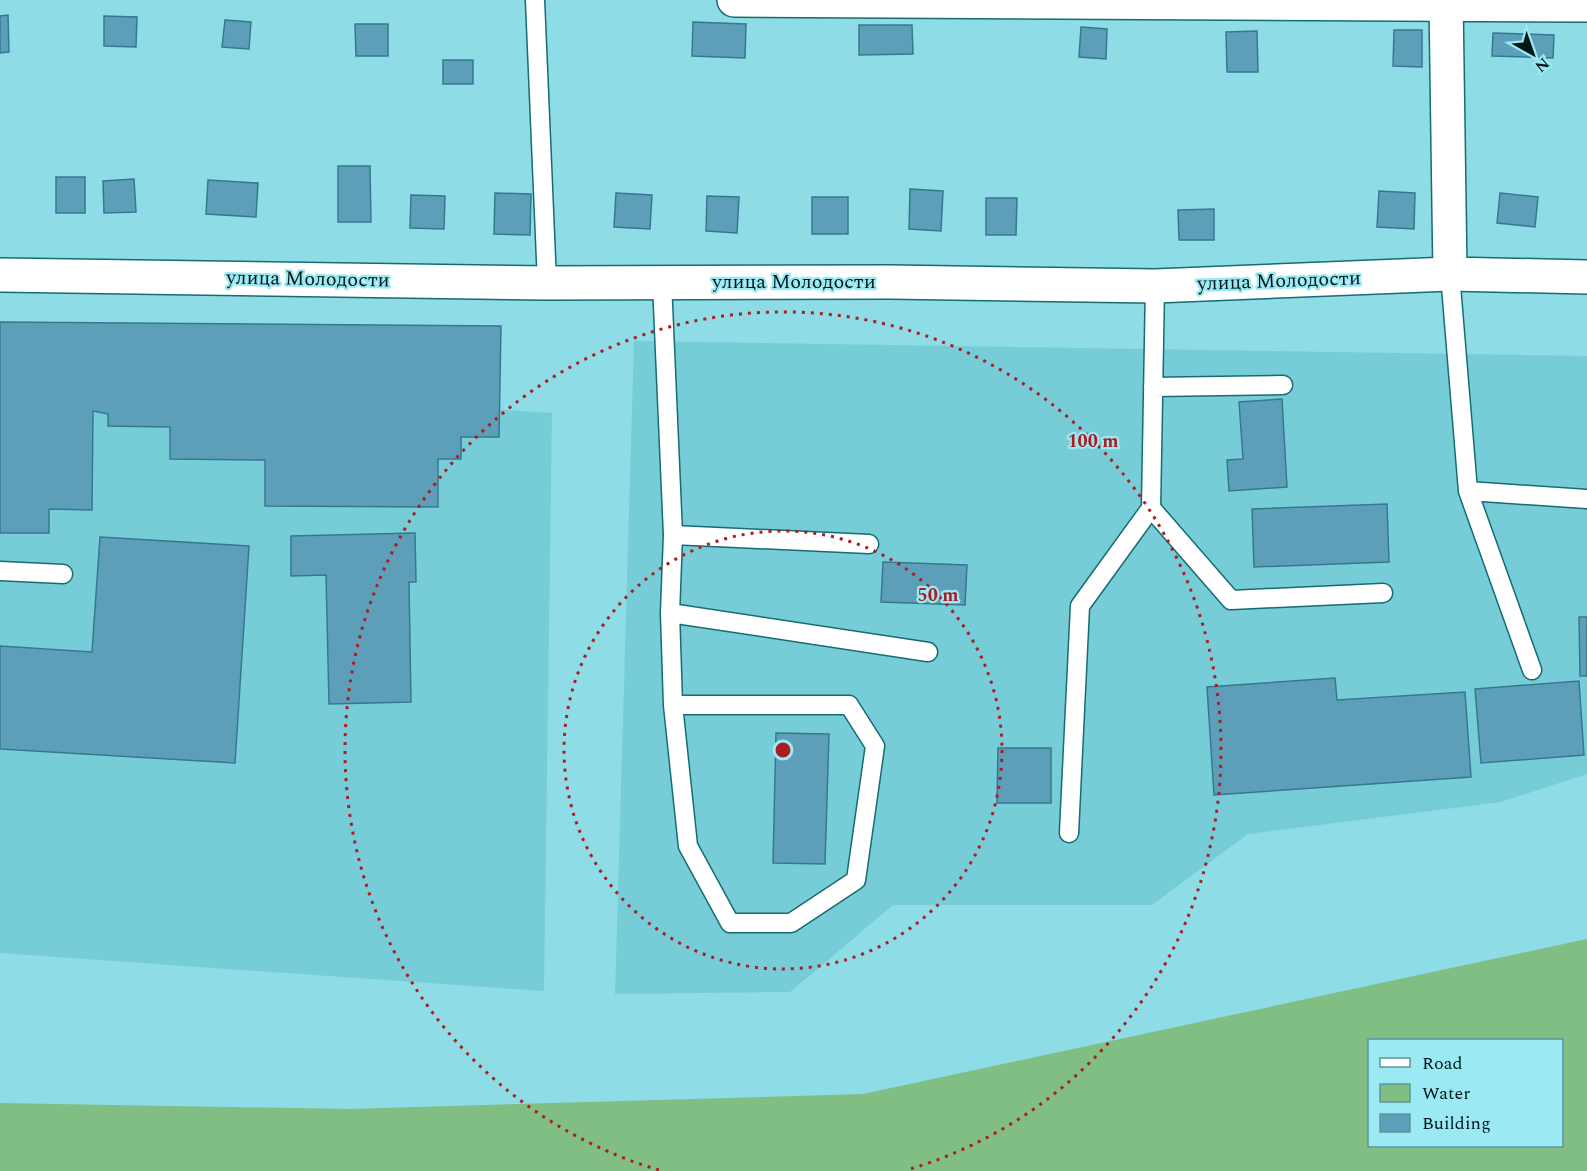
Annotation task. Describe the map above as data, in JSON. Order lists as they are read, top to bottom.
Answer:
{
  "streets": {
    "street": ["улица Молодости"]
  },
  "legend": ["Road", "Water", "Building"],
  "north": "bottom right",
  "rings": ["100 m", "50 m"]
}
